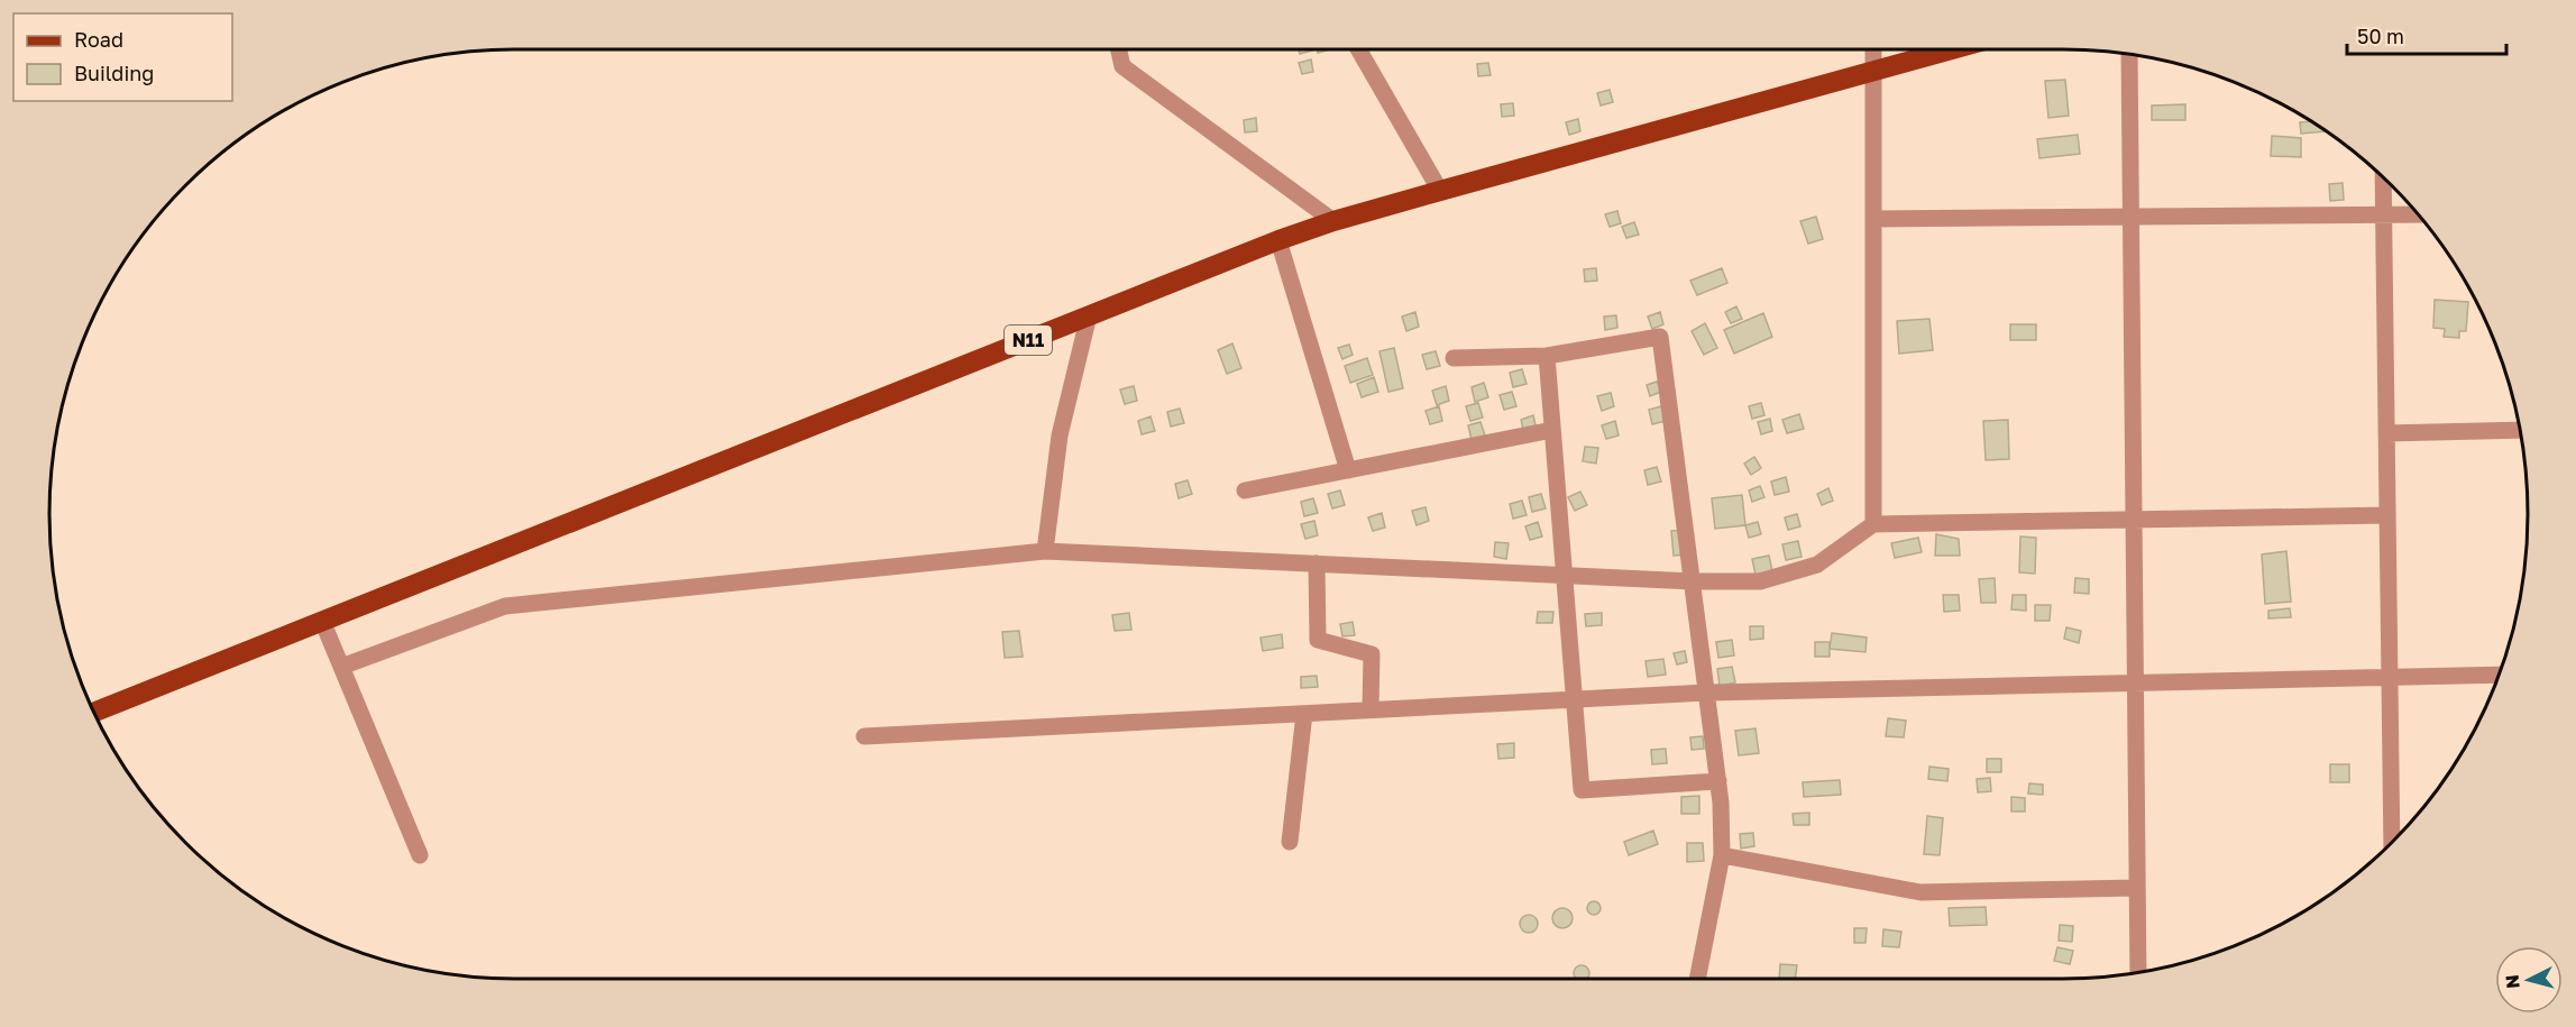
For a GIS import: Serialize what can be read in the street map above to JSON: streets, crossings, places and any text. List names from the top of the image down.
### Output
{
  "streets": {
    "main road": ["N11"]
  },
  "legend": ["Road", "Building"],
  "scale_bar": "50 m",
  "north": "left"
}
